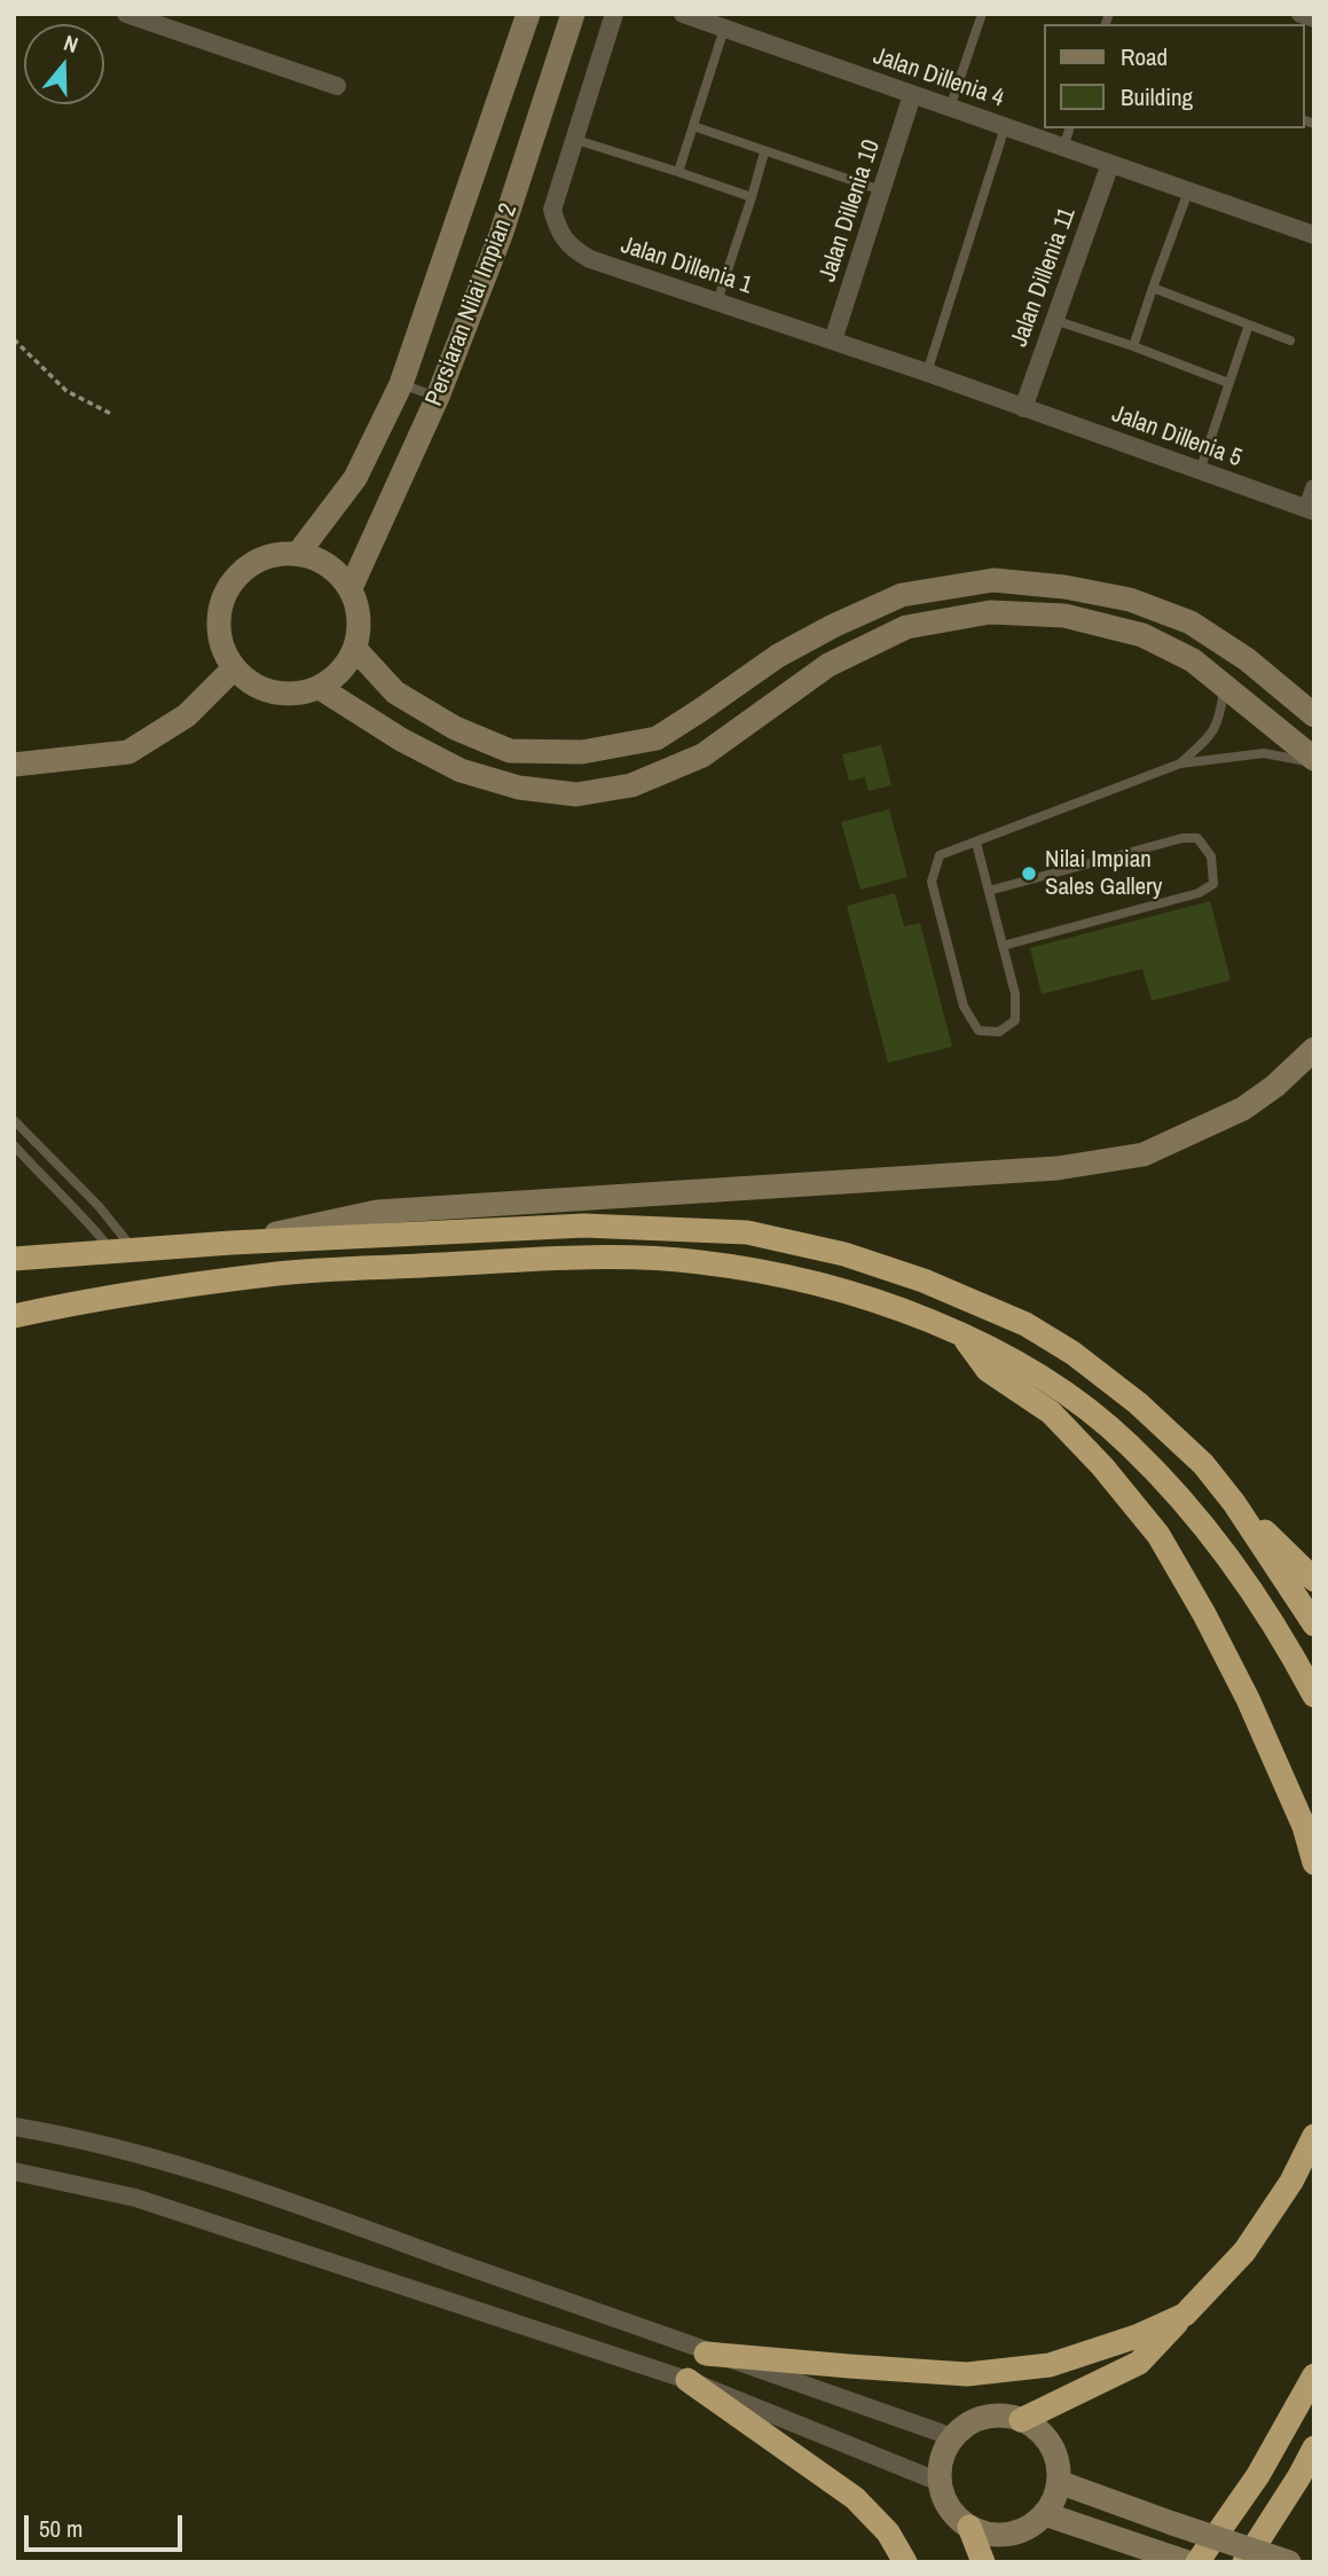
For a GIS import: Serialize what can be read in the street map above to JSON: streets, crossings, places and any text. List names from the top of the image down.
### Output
{
  "streets": {
    "street": [
      "Jalan Dillenia 4",
      "Jalan Dillenia 10",
      "Jalan Dillenia 1",
      "Jalan Dillenia 11",
      "Persiaran Nilai Impian 2",
      "Jalan Dillenia 5"
    ]
  },
  "crossings": [
    ["Jalan Dillenia 4", "Jalan Dillenia 10"],
    ["Jalan Dillenia 4", "Jalan Dillenia 11"],
    ["Jalan Dillenia 10", "Jalan Dillenia 1"],
    ["Jalan Dillenia 1", "Jalan Dillenia 11"],
    ["Jalan Dillenia 1", "Jalan Dillenia 5"],
    ["Jalan Dillenia 11", "Jalan Dillenia 5"]
  ],
  "places": ["Nilai Impian Sales Gallery"],
  "legend": ["Road", "Building"],
  "scale_bar": "50 m",
  "north": "top"
}
